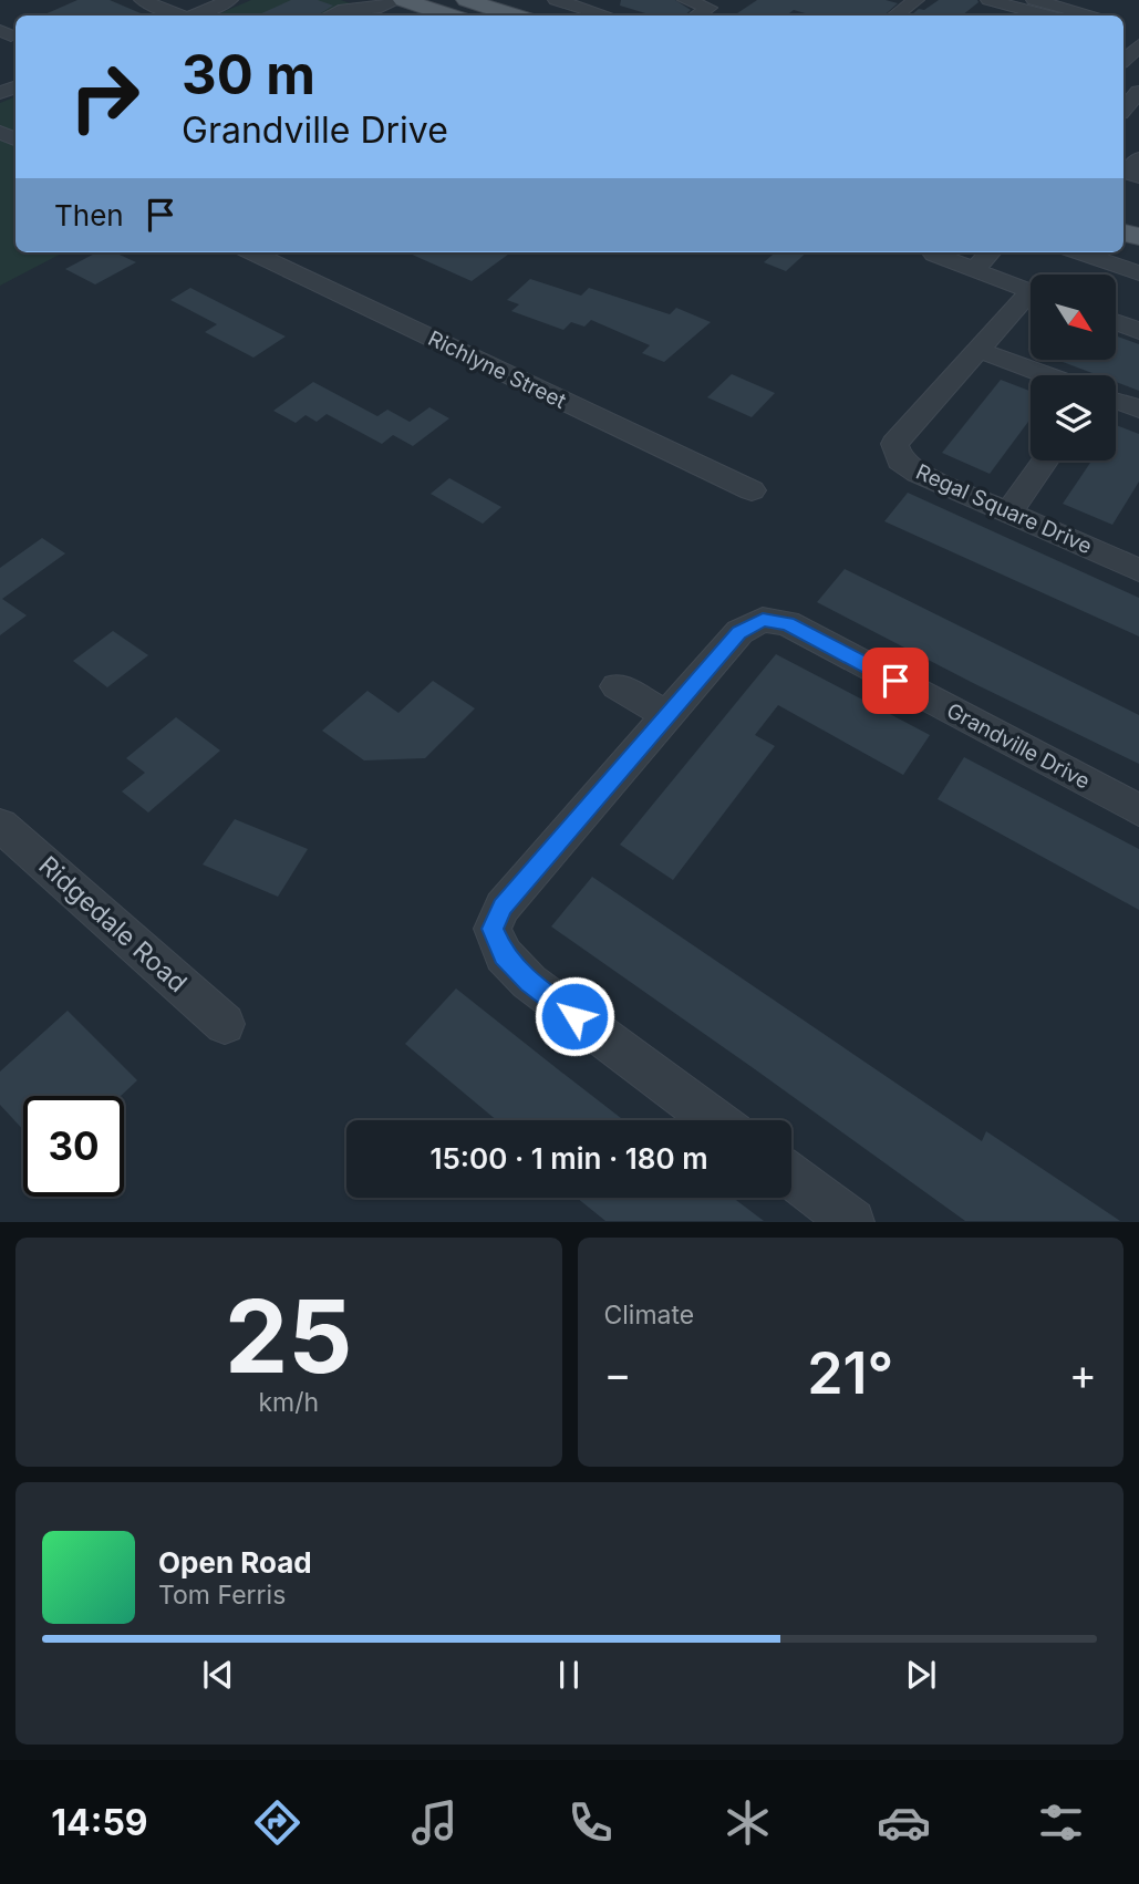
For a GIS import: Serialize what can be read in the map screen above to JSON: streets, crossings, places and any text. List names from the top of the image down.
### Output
{
  "streets": {
    "street": [
      "Richlyne Street",
      "Regal Square Drive",
      "Grandville Drive",
      "Ridgedale Road"
    ]
  },
  "north": "bottom right",
  "page": {
    "turn": ["30 m", "Grandville Drive"],
    "then": "Then",
    "limit": "30",
    "trip": "15:00 · 1 min · 180 m",
    "tile": [
      ["25", "km/h"],
      "Climate"
    ],
    "heat": ["−", "21°", "+"],
    "song": ["Open Road", "Tom Ferris"],
    "tabs": "14:59"
  }
}
